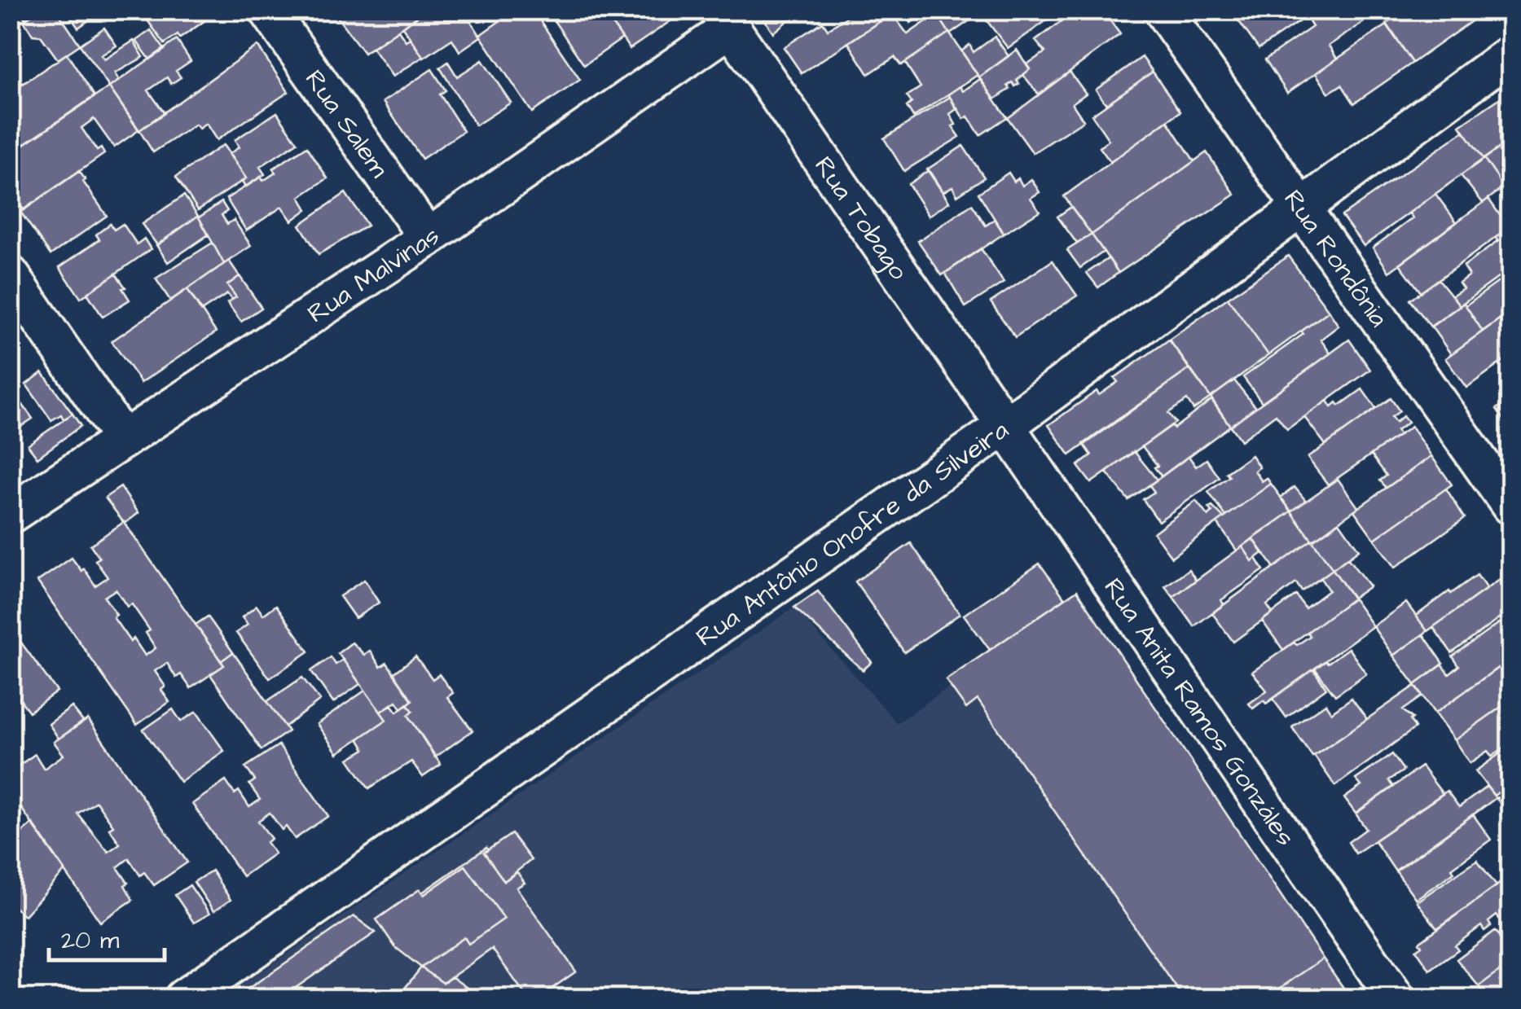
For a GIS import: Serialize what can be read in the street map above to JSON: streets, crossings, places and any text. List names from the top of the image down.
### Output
{
  "streets": {
    "street": [
      "Rua Salem",
      "Rua Tobago",
      "Rua Rondônia",
      "Rua Malvinas",
      "Rua Antônio Onofre da Silveira",
      "Rua Anita Ramos Gonzáles"
    ]
  },
  "crossings": [
    ["Rua Salem", "Rua Malvinas"],
    ["Rua Tobago", "Rua Malvinas"],
    ["Rua Tobago", "Rua Antônio Onofre da Silveira"],
    ["Rua Tobago", "Rua Anita Ramos Gonzáles"],
    ["Rua Rondônia", "Rua Antônio Onofre da Silveira"],
    ["Rua Antônio Onofre da Silveira", "Rua Anita Ramos Gonzáles"]
  ],
  "scale_bar": "20 m"
}
